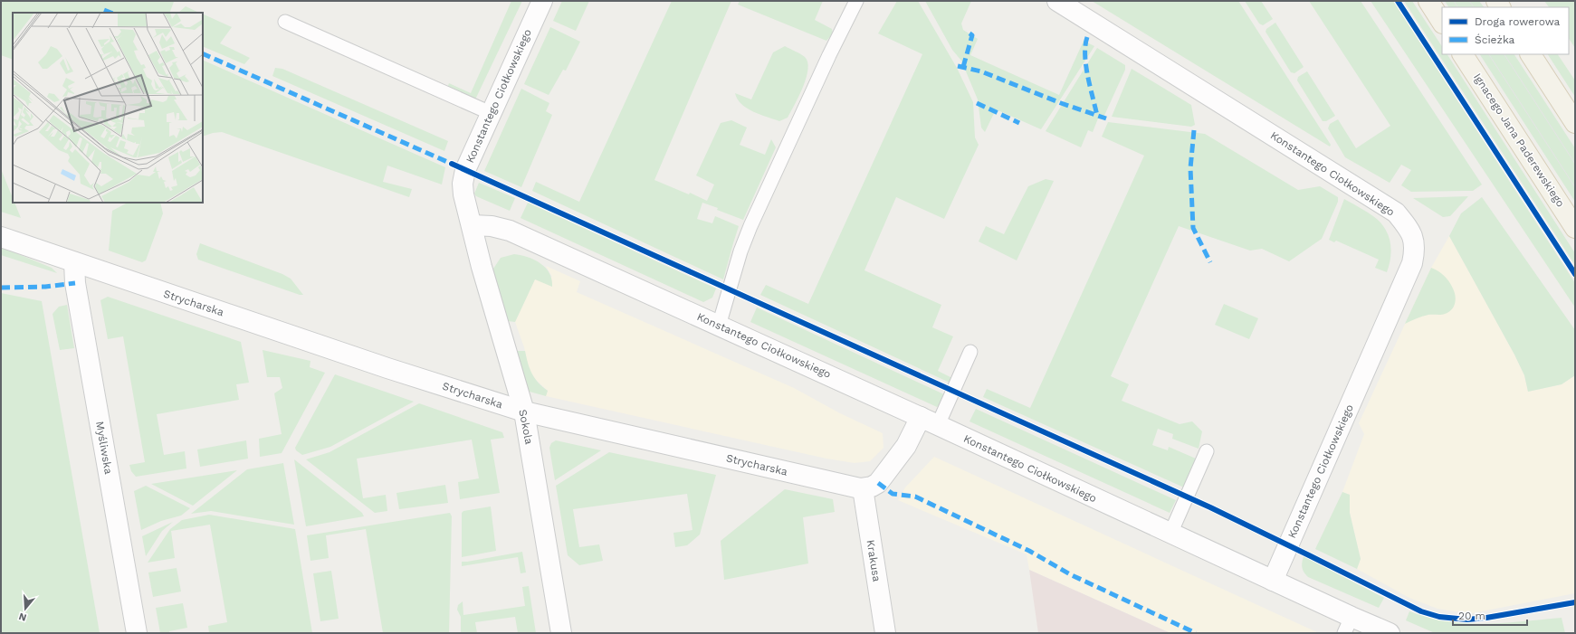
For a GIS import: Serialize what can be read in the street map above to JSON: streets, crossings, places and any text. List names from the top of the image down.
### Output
{
  "streets": {
    "main road": ["Ignacego Jana Paderewskiego"],
    "street": [
      "Konstantego Ciołkowskiego",
      "Strycharska",
      "Sokola",
      "Myśliwska",
      "Krakusa"
    ]
  },
  "crossings": [
    ["Konstantego Ciołkowskiego", "Sokola"],
    ["Strycharska", "Sokola"],
    ["Strycharska", "Myśliwska"],
    ["Strycharska", "Krakusa"]
  ],
  "legend": ["Droga rowerowa", "Ścieżka"],
  "scale_bar": "20 m",
  "north": "bottom"
}
